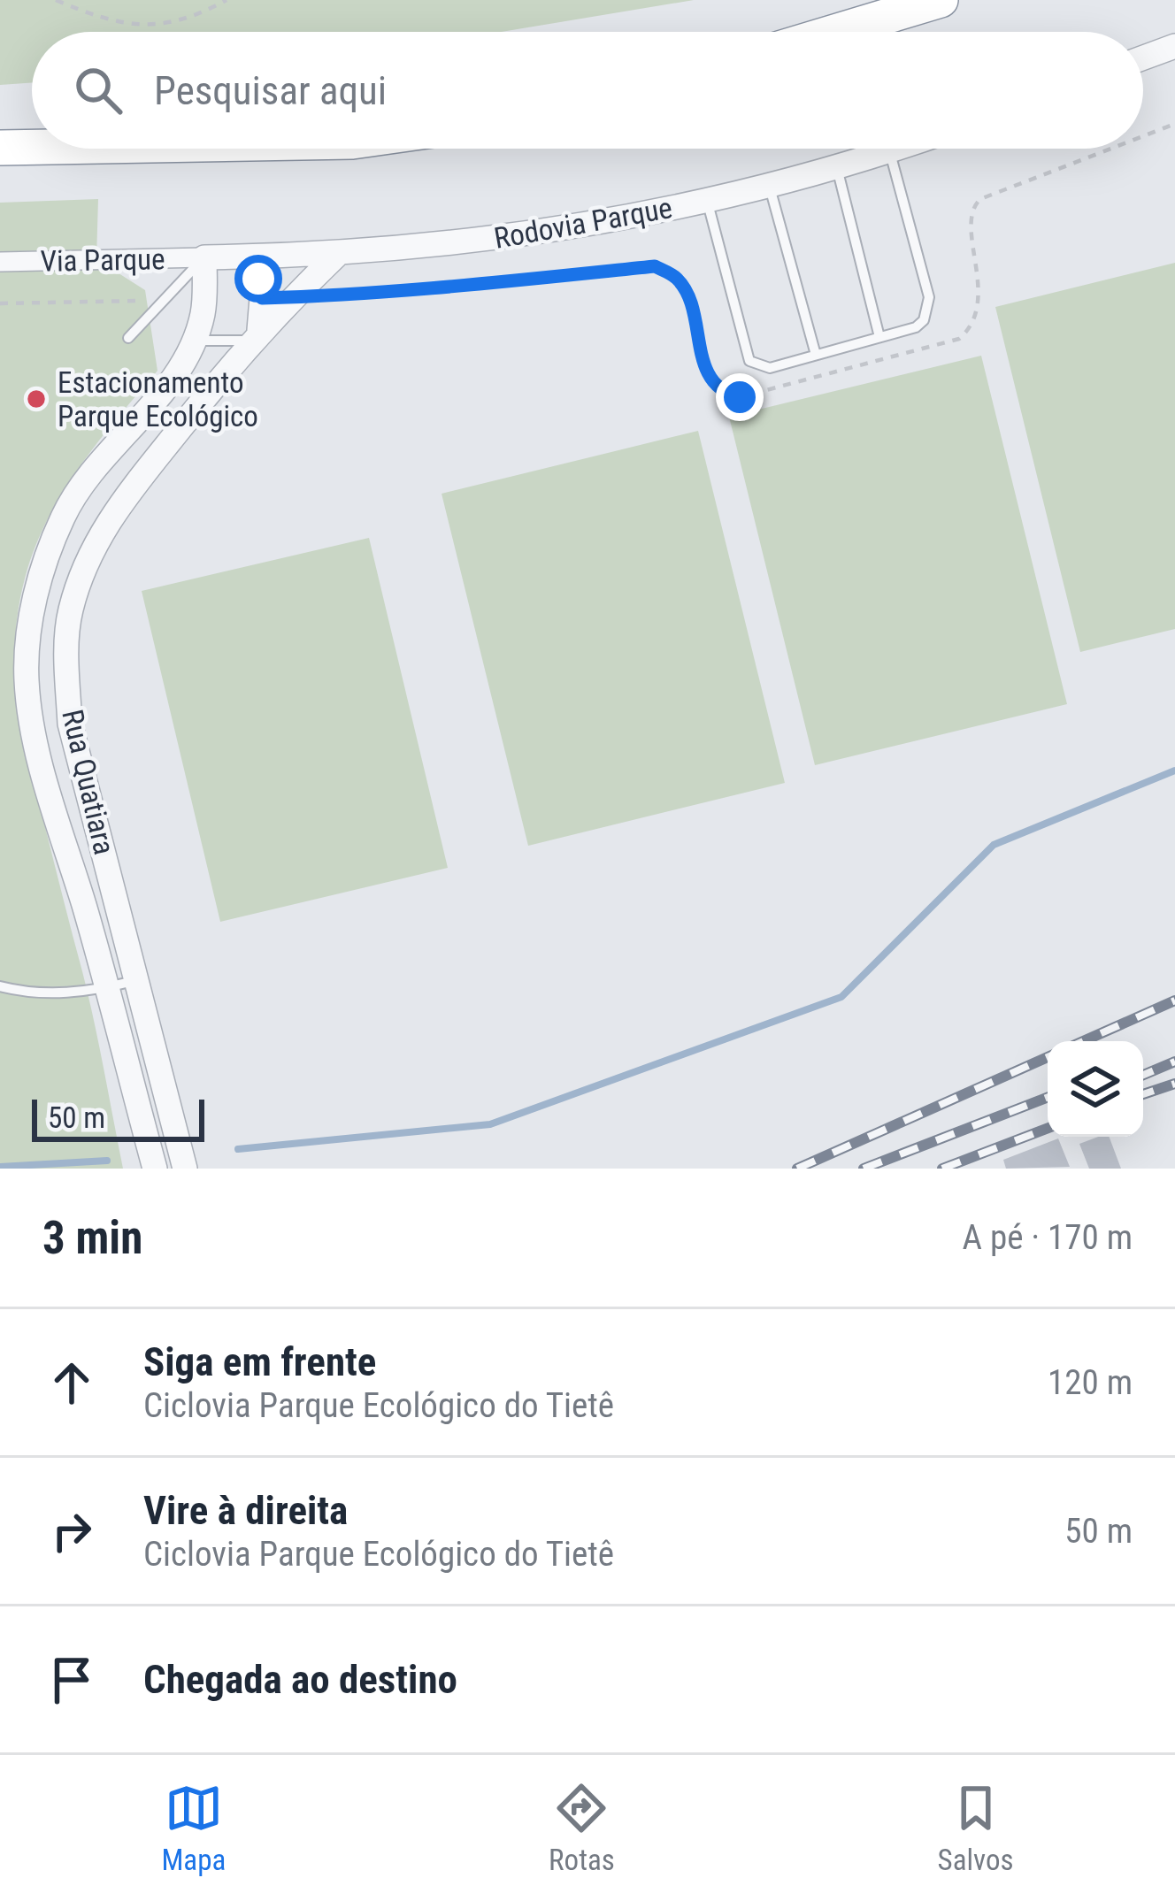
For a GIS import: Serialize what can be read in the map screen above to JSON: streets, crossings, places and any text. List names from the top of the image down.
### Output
{
  "streets": {
    "street": ["Rodovia Parque", "Via Parque", "Rua Quatiara"]
  },
  "crossings": [
    ["Rodovia Parque", "Via Parque"],
    ["Rodovia Parque", "Rua Quatiara"],
    ["Via Parque", "Rua Quatiara"]
  ],
  "places": ["Estacionamento Parque Ecológico"],
  "scale_bar": "50 m",
  "page": {
    "search": "Pesquisar aqui",
    "scale": "50 m",
    "heading": ["3 min", "A pé · 170 m"],
    "list": [
      ["Siga em frente", "Ciclovia Parque Ecológico do Tietê", "120 m"],
      ["Vire à direita", "Ciclovia Parque Ecológico do Tietê", "50 m"],
      "Chegada ao destino"
    ],
    "nav": ["Mapa", "Rotas", "Salvos"]
  }
}
